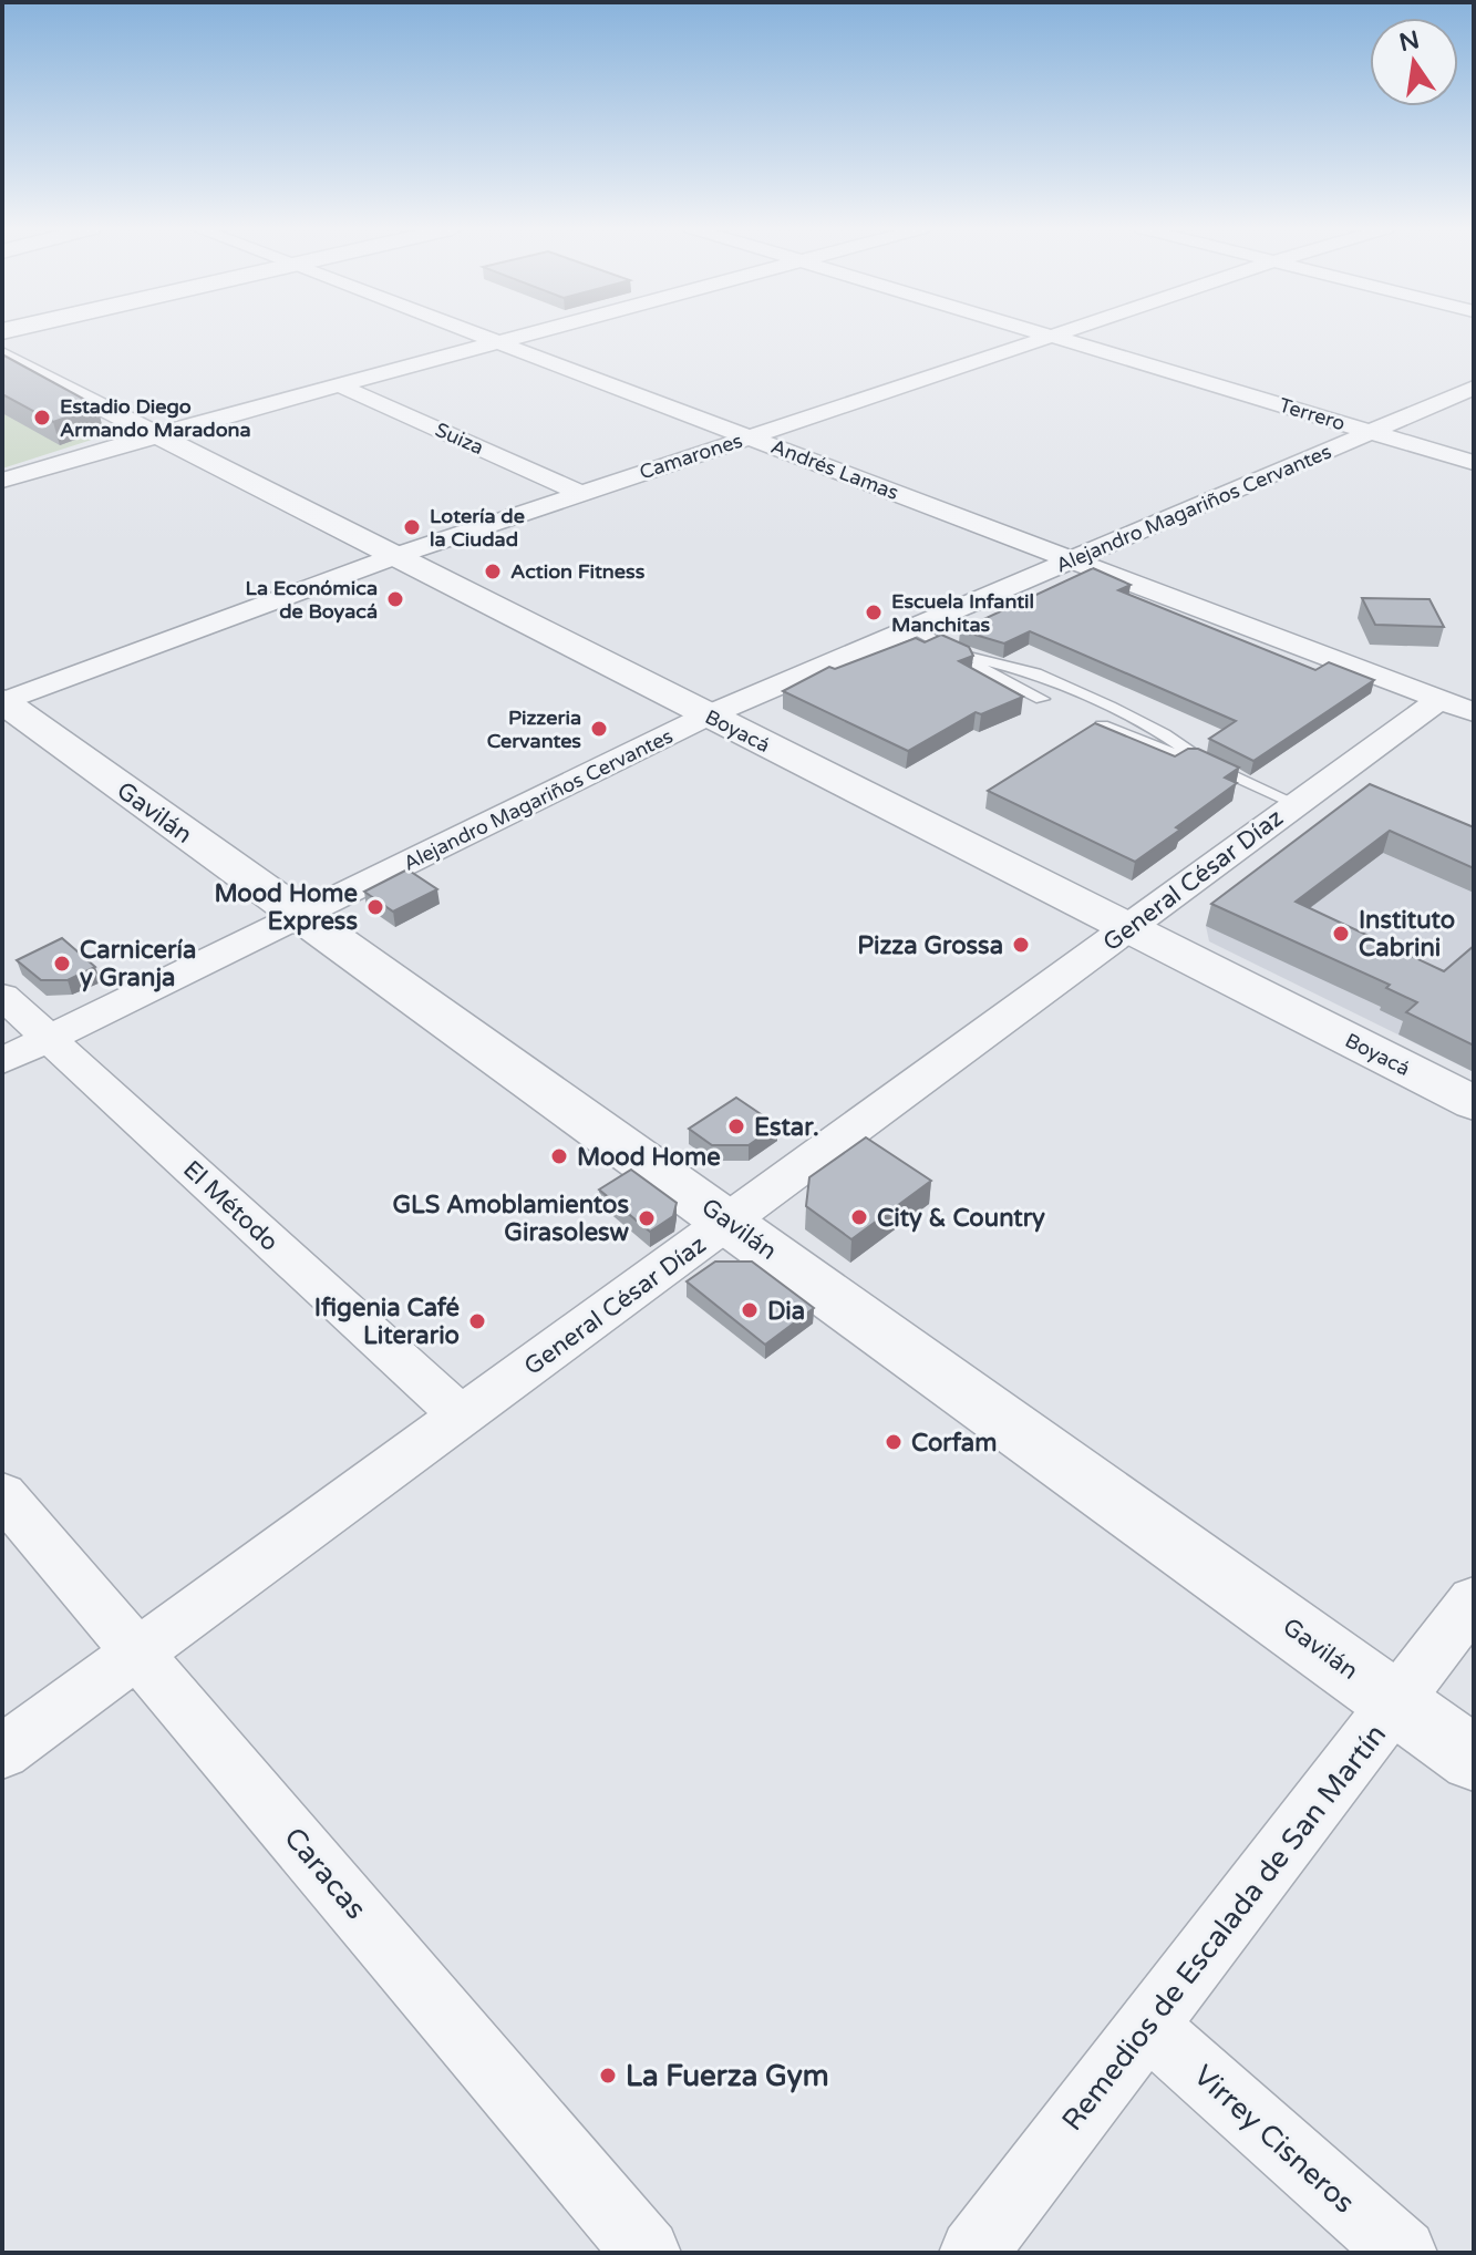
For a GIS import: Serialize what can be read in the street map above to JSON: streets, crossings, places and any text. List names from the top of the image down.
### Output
{
  "streets": {
    "street": [
      "Terrero",
      "Suiza",
      "Camarones",
      "Andrés Lamas",
      "Alejandro Magariños Cervantes",
      "Boyacá",
      "Gavilán",
      "General César Díaz",
      "El Método",
      "Caracas",
      "Remedios de Escalada de San Martín",
      "Virrey Cisneros"
    ]
  },
  "crossings": [
    ["Terrero", "Camarones"],
    ["Terrero", "Alejandro Magariños Cervantes"],
    ["Suiza", "Camarones"],
    ["Camarones", "Andrés Lamas"],
    ["Camarones", "Boyacá"],
    ["Camarones", "Gavilán"],
    ["Andrés Lamas", "Alejandro Magariños Cervantes"],
    ["Andrés Lamas", "General César Díaz"],
    ["Alejandro Magariños Cervantes", "Boyacá"],
    ["Alejandro Magariños Cervantes", "Gavilán"],
    ["Alejandro Magariños Cervantes", "El Método"],
    ["Boyacá", "General César Díaz"],
    ["Gavilán", "General César Díaz"],
    ["Gavilán", "Remedios de Escalada de San Martín"],
    ["General César Díaz", "El Método"],
    ["General César Díaz", "Caracas"],
    ["Remedios de Escalada de San Martín", "Virrey Cisneros"]
  ],
  "places": [
    "Estadio Diego Armando Maradona",
    "Lotería de la Ciudad",
    "Action Fitness",
    "La Económica de Boyacá",
    "Escuela Infantil Manchitas",
    "Pizzeria Cervantes",
    "Mood Home Express",
    "Instituto Cabrini",
    "Pizza Grossa",
    "Carnicería y Granja",
    "Estar.",
    "Mood Home",
    "City & Country",
    "GLS Amoblamientos Girasolesw",
    "Dia",
    "Ifigenia Café Literario",
    "Corfam",
    "La Fuerza Gym"
  ],
  "north": "top"
}
